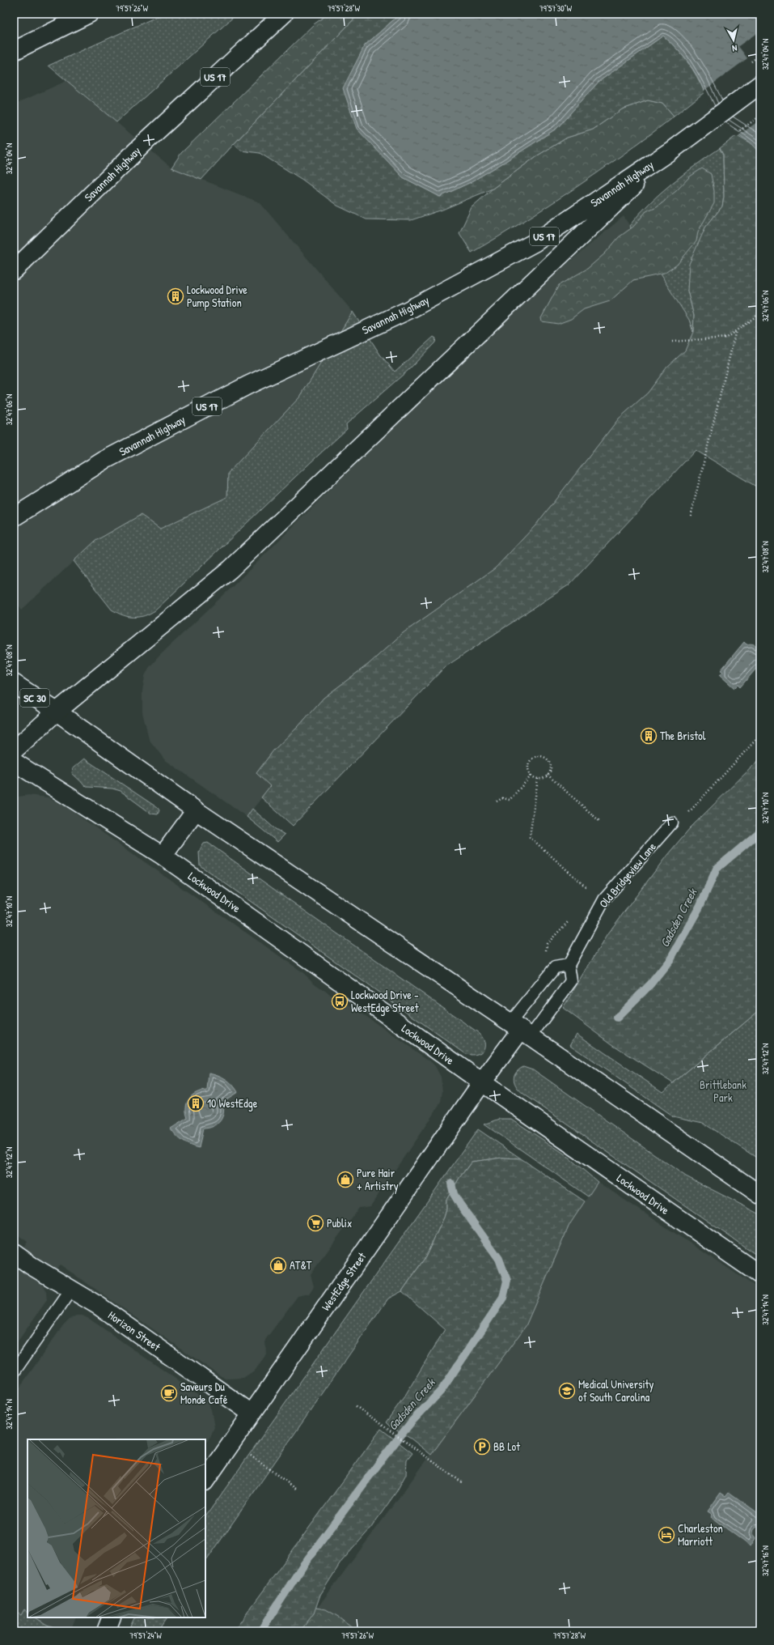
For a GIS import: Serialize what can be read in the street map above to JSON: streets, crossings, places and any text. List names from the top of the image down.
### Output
{
  "streets": {
    "main road": [
      "US 17",
      "Savannah Highway",
      "SC 30",
      "Lockwood Drive",
      "WestEdge Street",
      "Horizon Street"
    ],
    "lane": ["Old Bridgeview Lane"]
  },
  "crossings": [
    ["Lockwood Drive", "WestEdge Street"],
    ["WestEdge Street", "Horizon Street"]
  ],
  "water": ["Gadsden Creek"],
  "parks": ["Brittlebank Park"],
  "places": {
    "building": ["Lockwood Drive Pump Station", "The Bristol", "10 WestEdge"],
    "bus stop": ["Lockwood Drive - WestEdge Street"],
    "shop": ["Pure Hair + Artistry", "AT&T"],
    "supermarket": ["Publix"],
    "school or university": ["Medical University of South Carolina"],
    "cafe": ["Saveurs Du Monde Café"],
    "parking": ["BB Lot"],
    "hotel": ["Charleston Marriott"]
  },
  "north": "bottom",
  "coordinates": [
    "79°57'26\"W",
    "79°57'28\"W",
    "79°57'30\"W",
    "32°47'04\"N",
    "32°47'06\"N",
    "32°47'08\"N",
    "32°47'10\"N",
    "32°47'12\"N",
    "32°47'14\"N",
    "32°47'16\"N",
    "79°57'24\"W"
  ]
}
